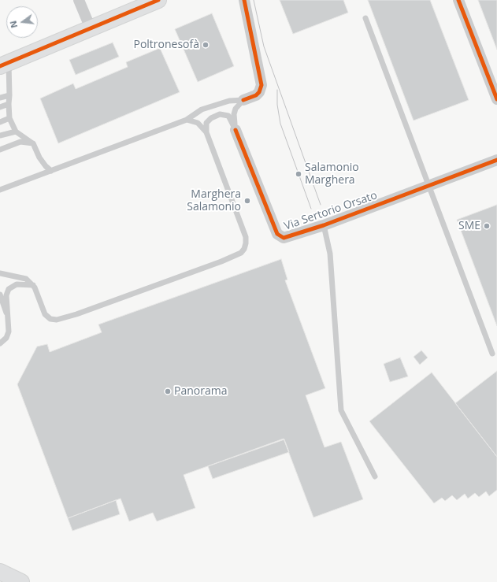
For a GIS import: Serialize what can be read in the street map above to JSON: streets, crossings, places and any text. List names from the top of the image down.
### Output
{
  "streets": {
    "street": ["Via Sertorio Orsato"]
  },
  "places": [
    "Poltronesofà",
    "Salamonio Marghera",
    "Marghera Salamonio",
    "SME",
    "Panorama"
  ],
  "north": "left"
}
